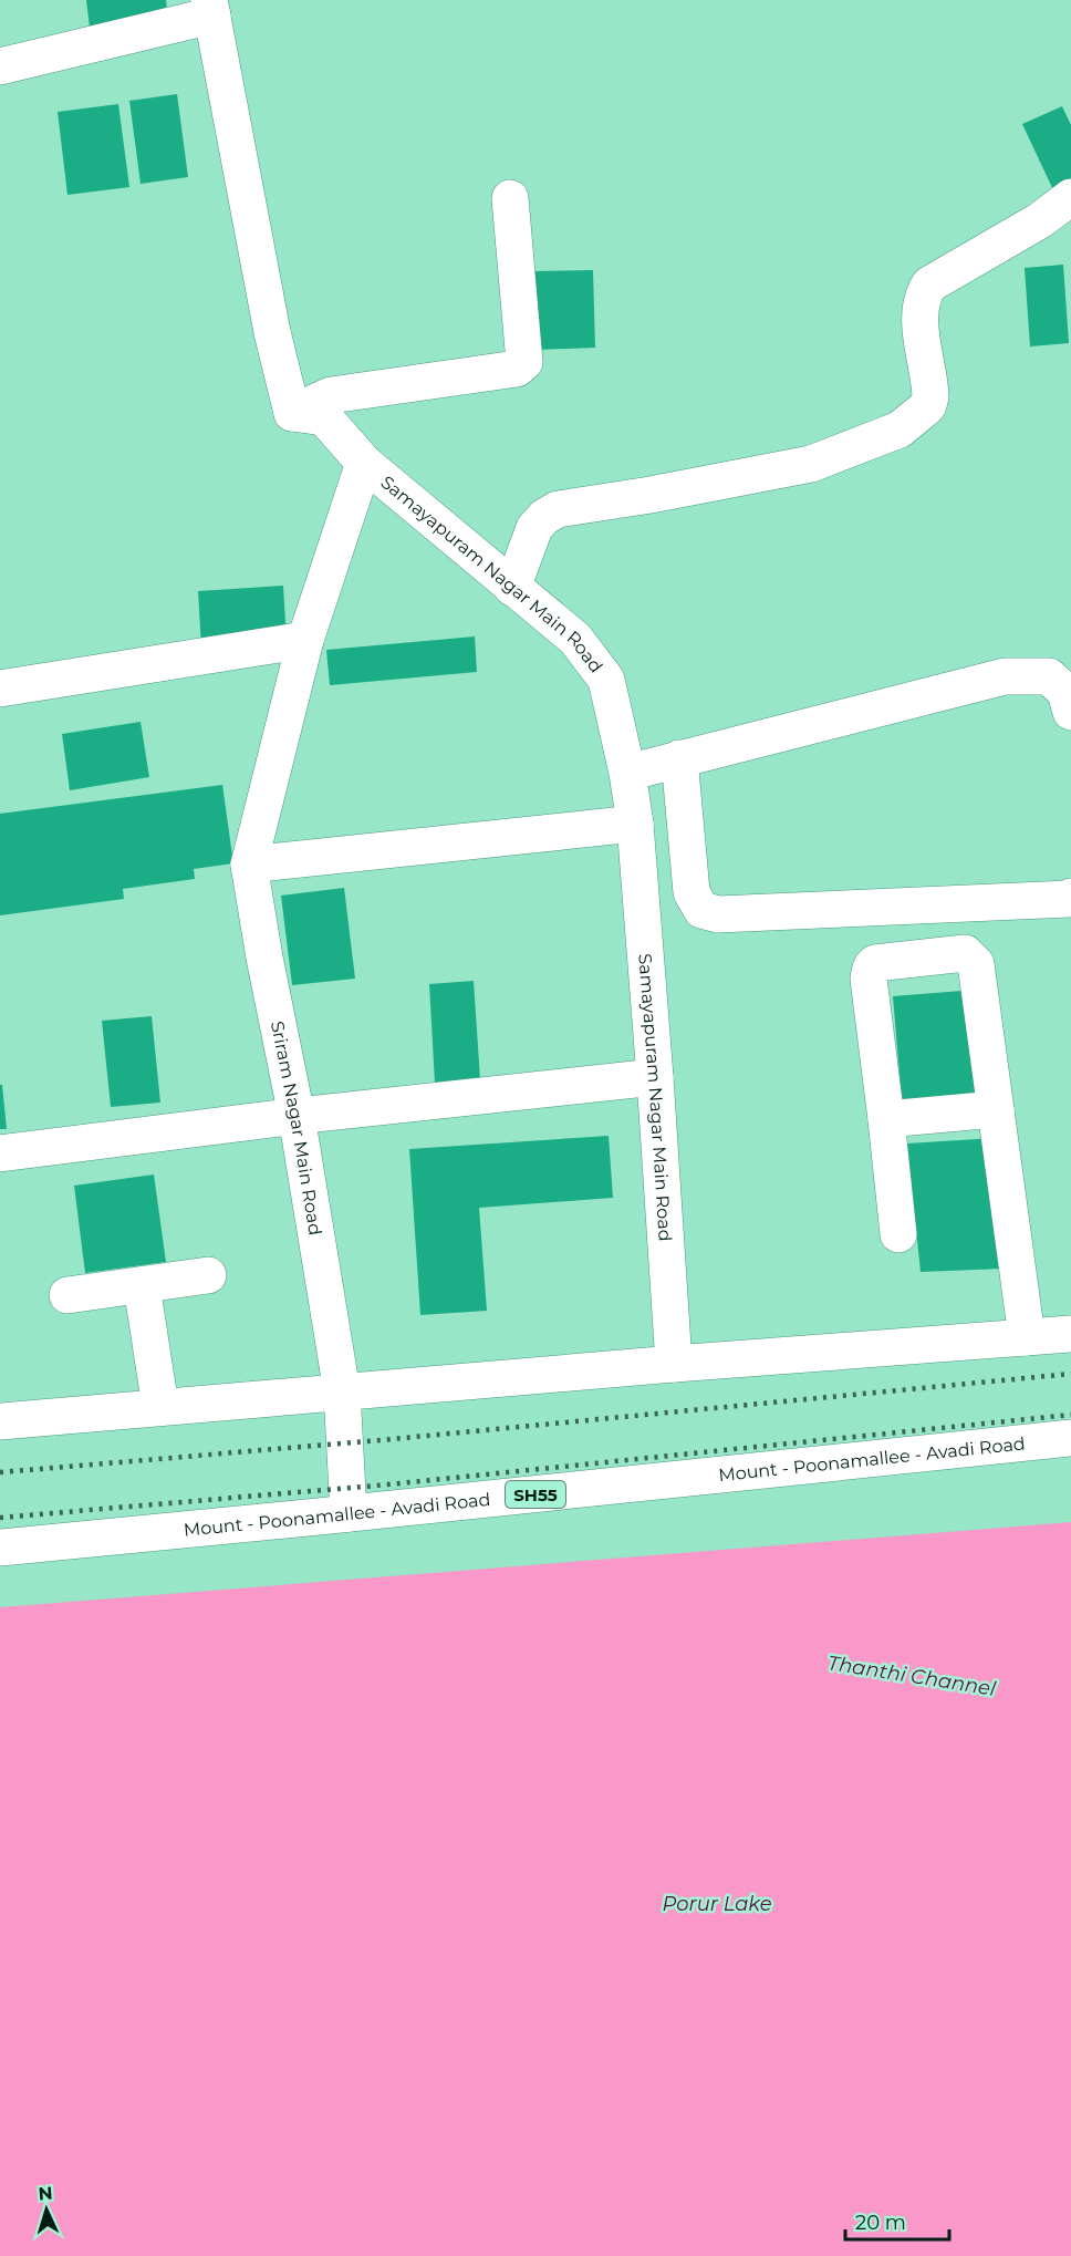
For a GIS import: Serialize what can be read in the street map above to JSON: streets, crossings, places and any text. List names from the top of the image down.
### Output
{
  "streets": {
    "street": [
      "Samayapuram Nagar Main Road",
      "Sriram Nagar Main Road",
      "Mount - Poonamallee - Avadi Road",
      "SH55"
    ]
  },
  "crossings": [
    ["Sriram Nagar Main Road", "Mount - Poonamallee - Avadi Road"]
  ],
  "water": ["Thanthi Channel", "Porur Lake"],
  "scale_bar": "20 m",
  "north": "top"
}
